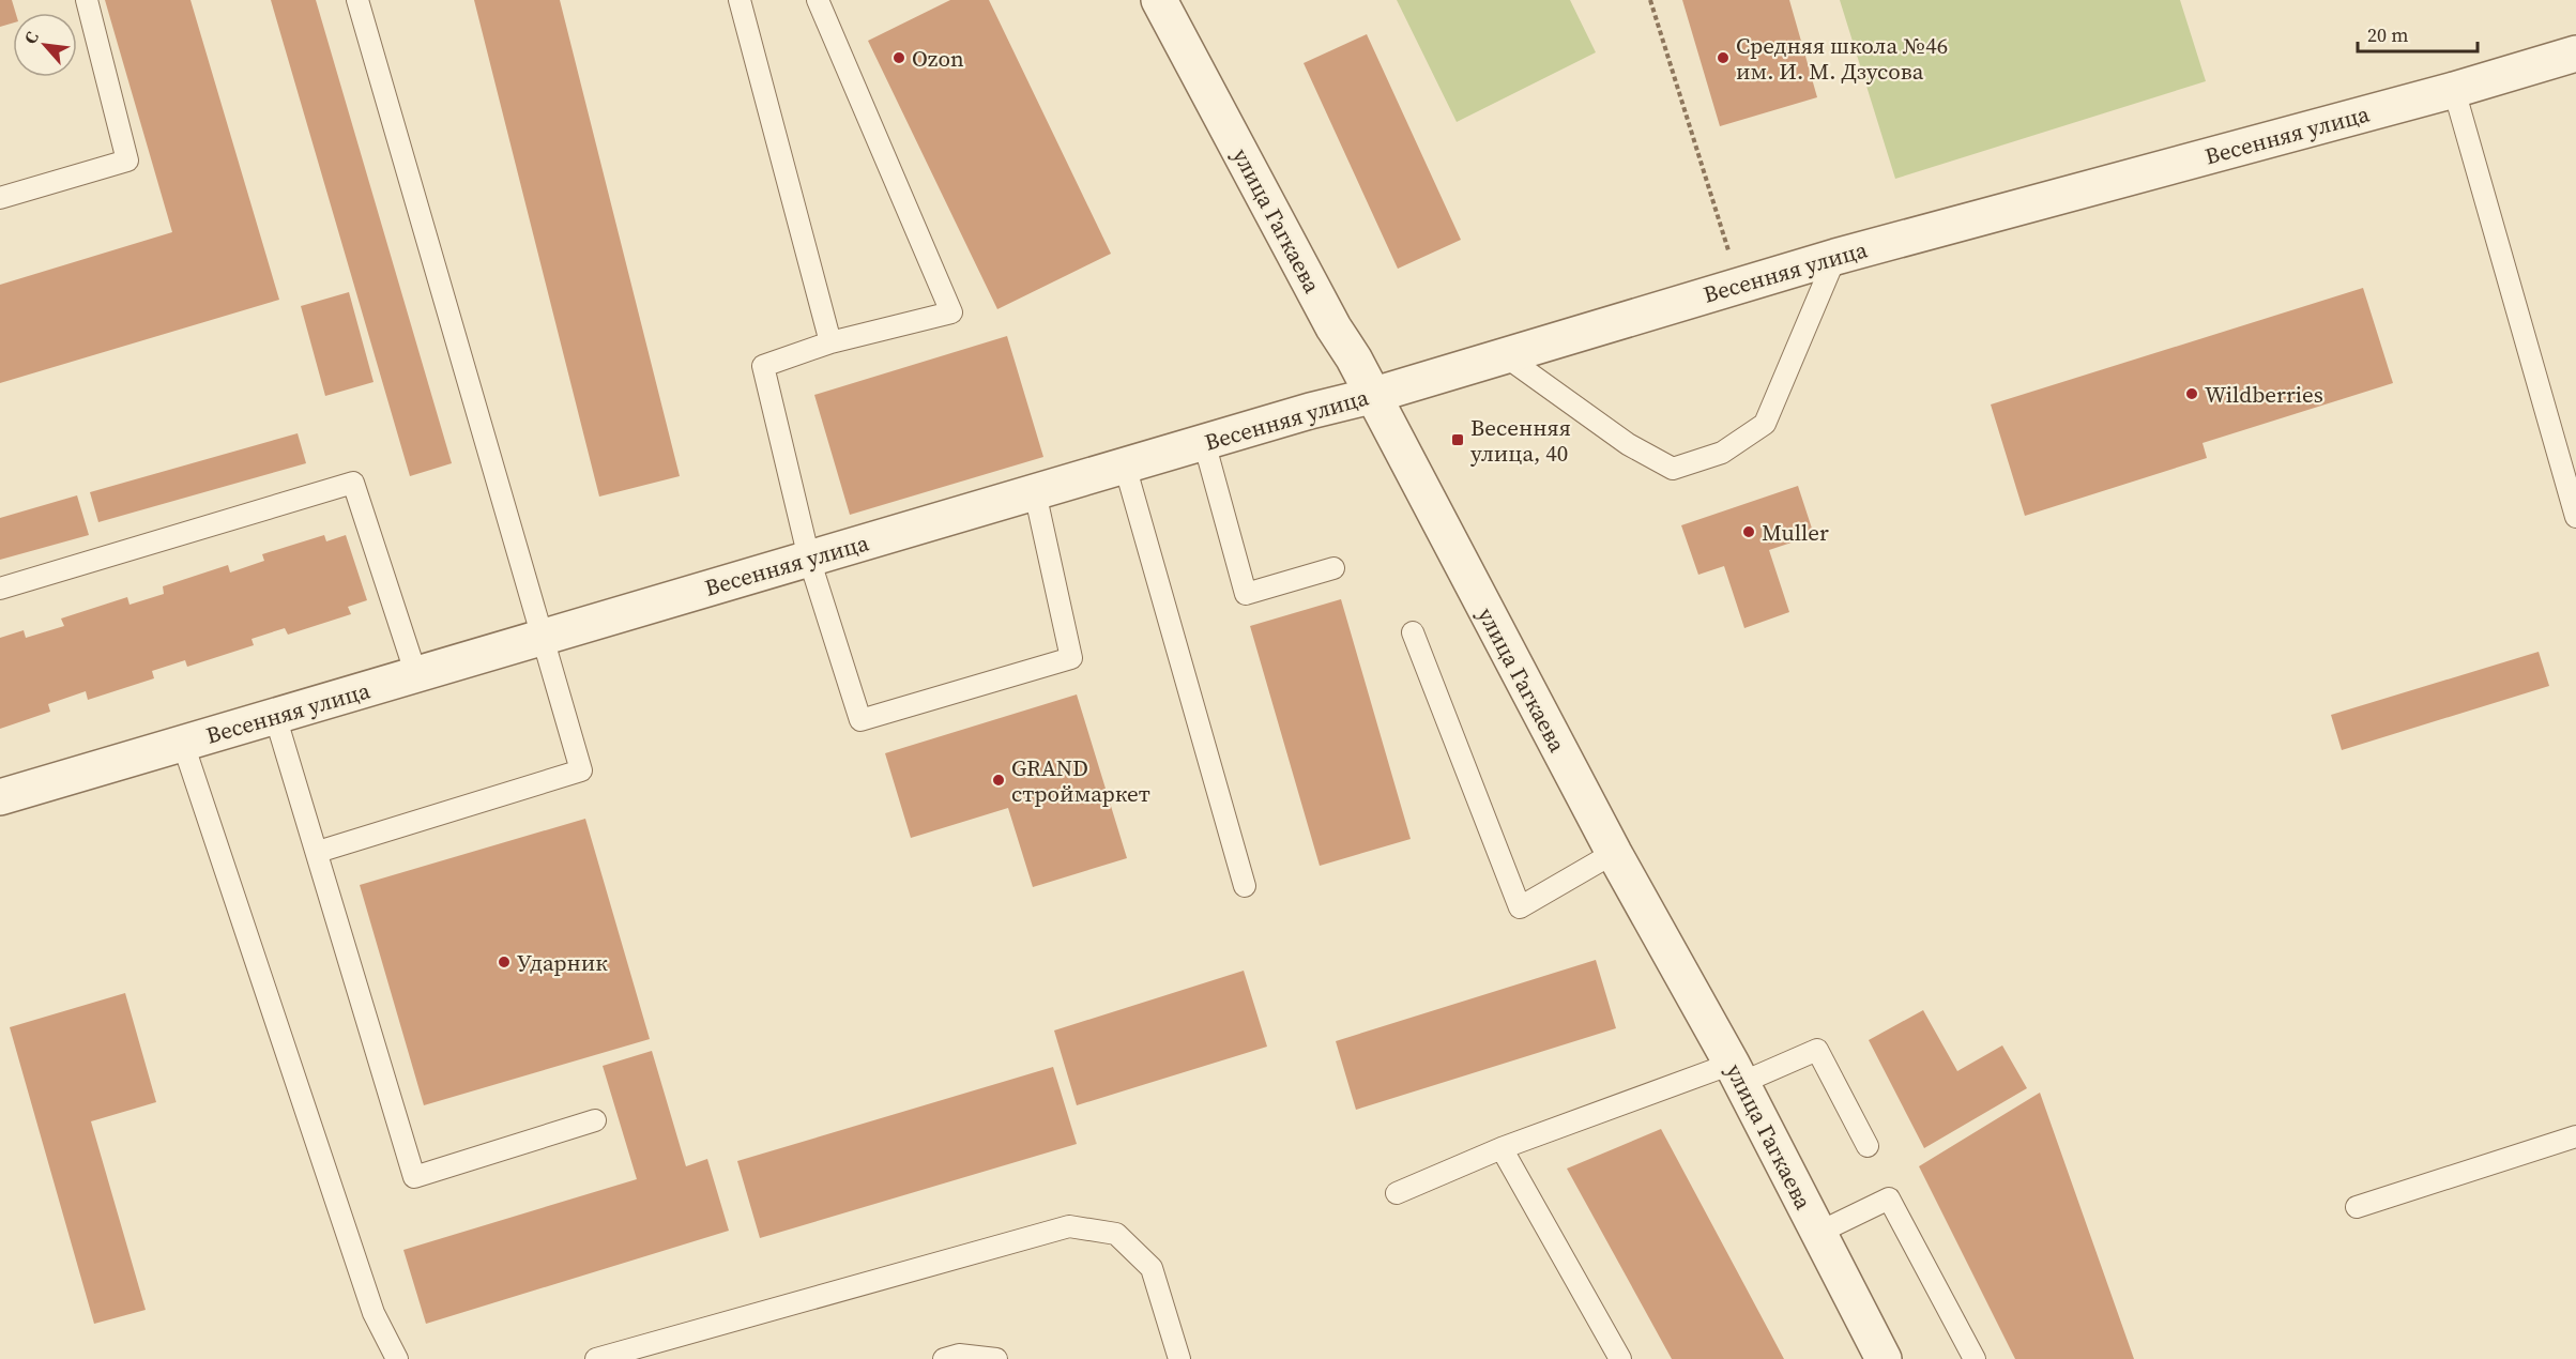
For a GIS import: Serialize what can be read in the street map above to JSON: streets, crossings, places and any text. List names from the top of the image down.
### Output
{
  "streets": {
    "street": ["Весенняя улица", "улица Гагкаева"]
  },
  "crossings": [
    ["Весенняя улица", "улица Гагкаева"]
  ],
  "places": {
    "other": [
      "Ozon",
      "Средняя школа №46 им. И. М. Дзусова",
      "Wildberries",
      "Muller",
      "GRAND строймаркет",
      "Ударник"
    ],
    "transit": ["Весенняя улица, 40"]
  },
  "scale_bar": "20 m",
  "north": "top left"
}
